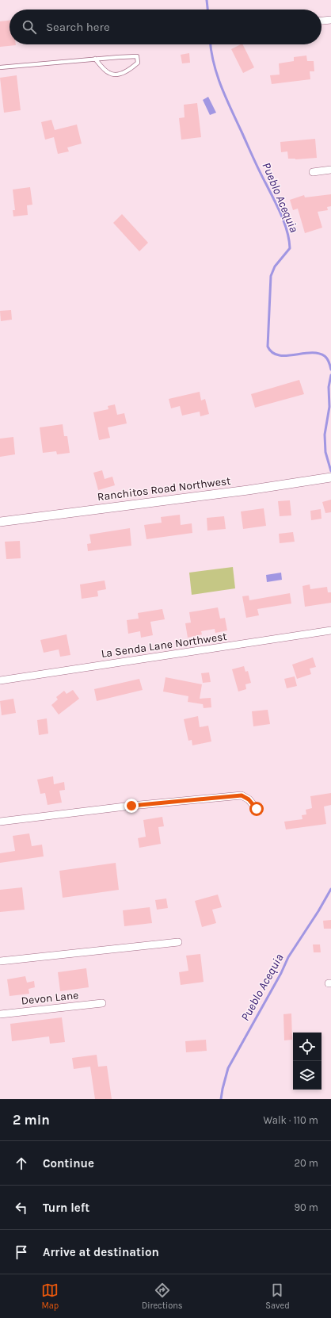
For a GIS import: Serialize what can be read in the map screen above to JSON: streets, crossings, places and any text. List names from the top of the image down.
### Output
{
  "streets": {
    "street": ["Ranchitos Road Northwest", "La Senda Lane Northwest", "Devon Lane"]
  },
  "water": ["Pueblo Acequia"],
  "page": {
    "search": "Search here",
    "heading": ["2 min", "Walk · 110 m"],
    "list": [
      ["Continue", "20 m"],
      ["Turn left", "90 m"],
      "Arrive at destination"
    ],
    "nav": ["Map", "Directions", "Saved"]
  }
}
